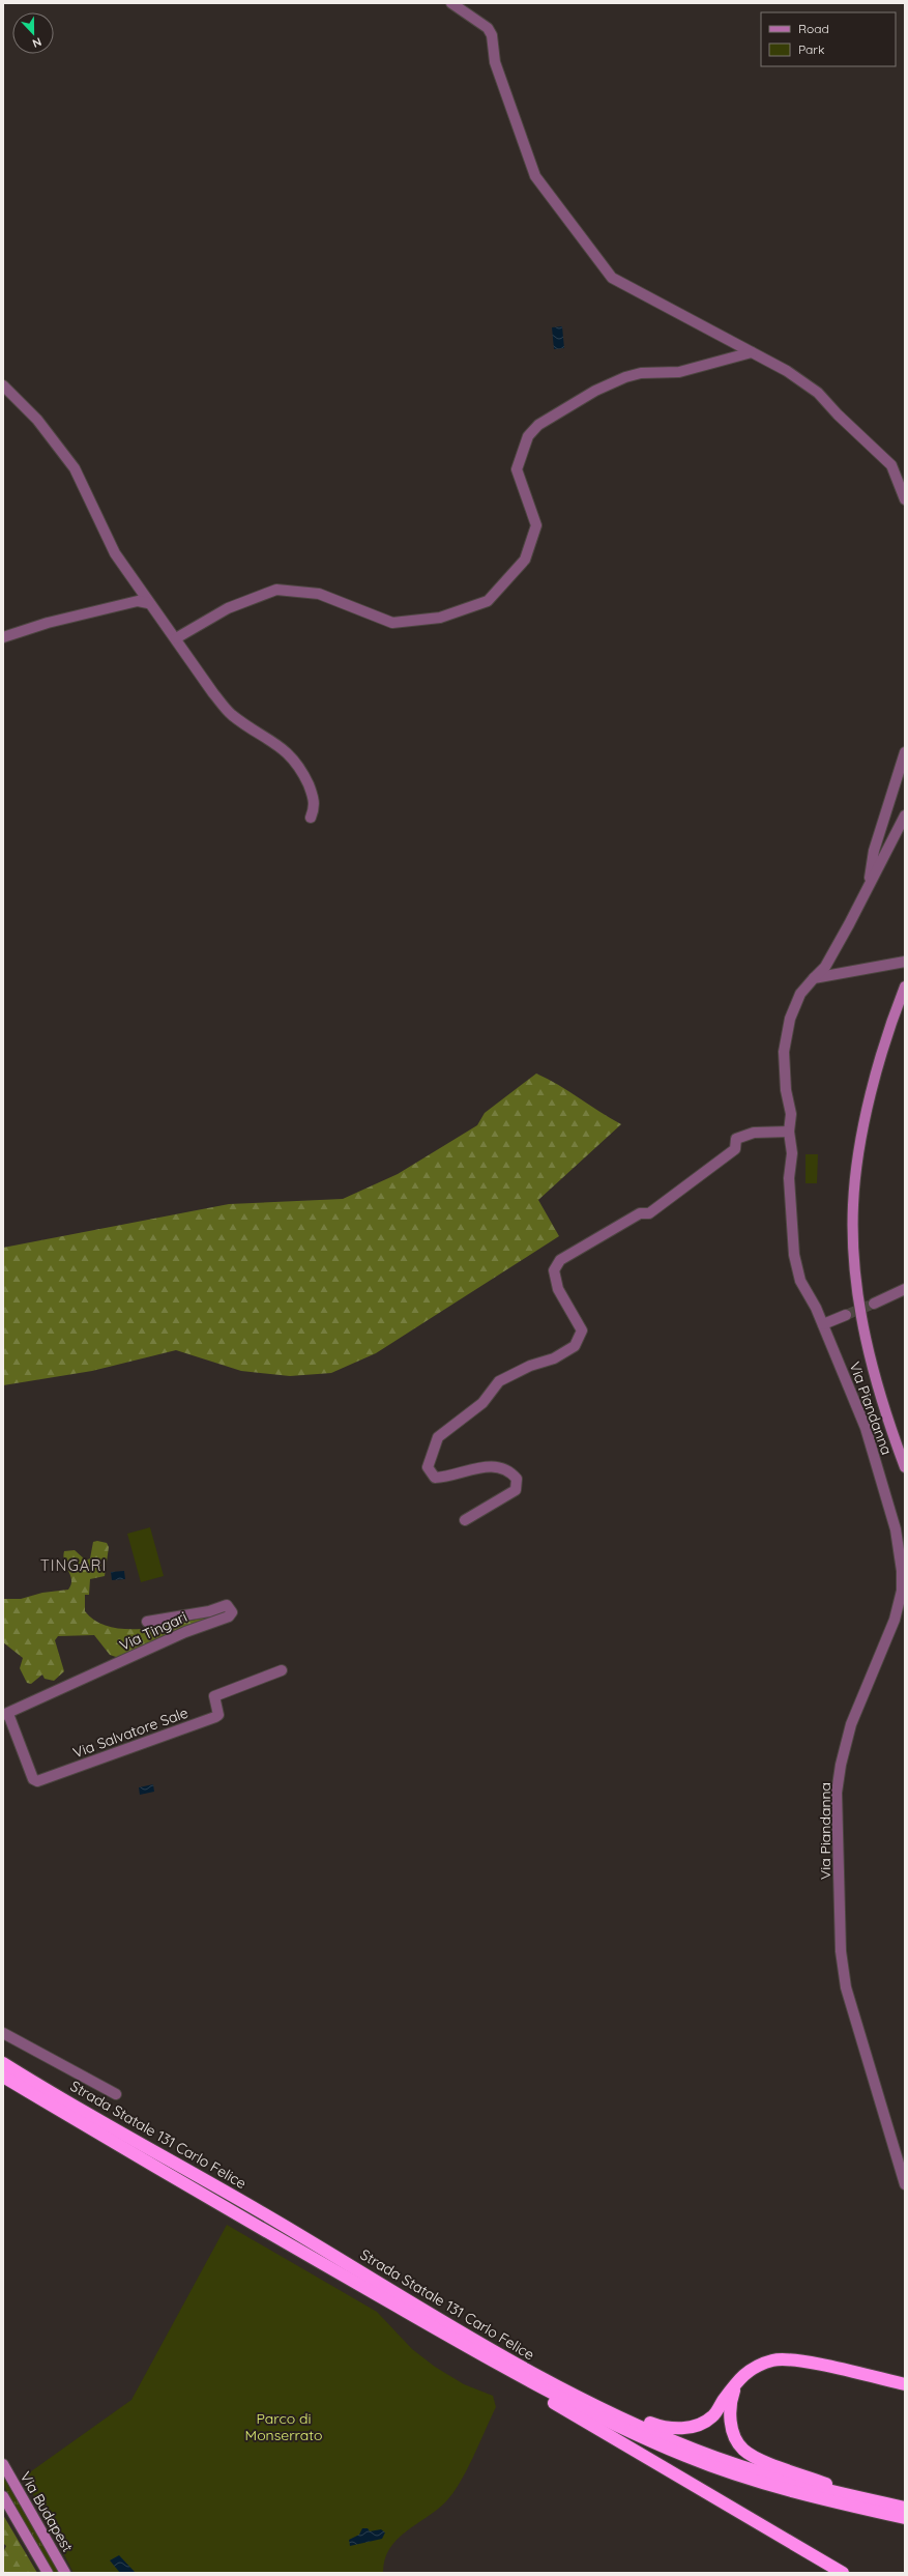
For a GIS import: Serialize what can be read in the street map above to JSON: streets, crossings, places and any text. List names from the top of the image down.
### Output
{
  "streets": {
    "highway": ["Strada Statale 131 Carlo Felice"],
    "main road": ["Via Budapest"],
    "street": ["Via Piandanna", "Via Tingari", "Via Salvatore Sale"]
  },
  "crossings": [
    ["Via Tingari", "Via Salvatore Sale"]
  ],
  "districts": ["TINGARI"],
  "parks": ["Parco di Monserrato"],
  "legend": ["Road", "Park"],
  "north": "bottom"
}
